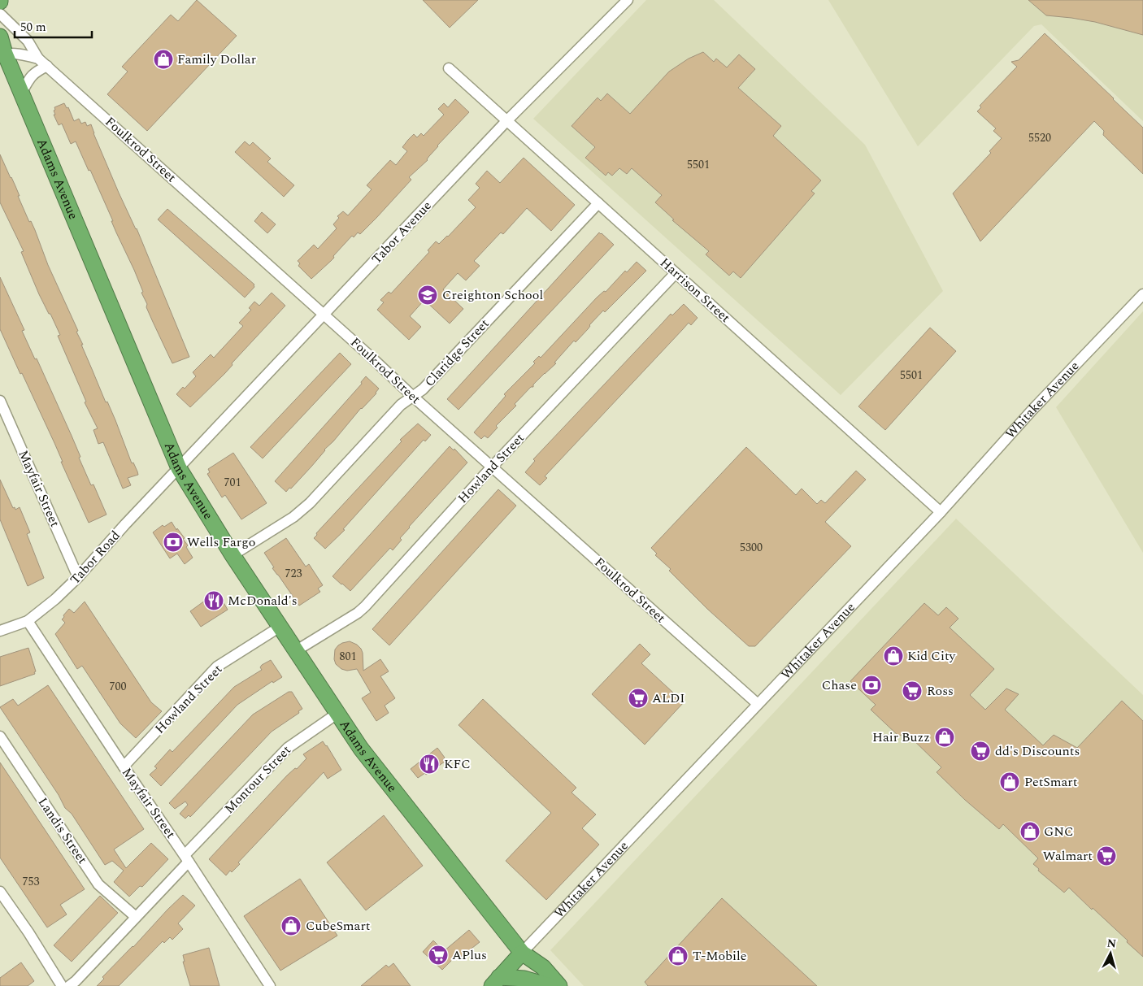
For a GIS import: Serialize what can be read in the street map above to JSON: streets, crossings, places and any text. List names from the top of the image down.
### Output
{
  "streets": {
    "highway": ["Adams Avenue", "Whitaker Avenue"],
    "street": [
      "Foulkrod Street",
      "Tabor Avenue",
      "Harrison Street",
      "Claridge Street",
      "Howland Street",
      "Mayfair Street",
      "Tabor Road",
      "Montour Street",
      "Landis Street"
    ]
  },
  "crossings": [
    ["Foulkrod Street", "Adams Avenue"],
    ["Foulkrod Street", "Tabor Avenue"],
    ["Foulkrod Street", "Claridge Street"],
    ["Foulkrod Street", "Whitaker Avenue"],
    ["Foulkrod Street", "Howland Street"],
    ["Adams Avenue", "Tabor Avenue"],
    ["Adams Avenue", "Claridge Street"],
    ["Adams Avenue", "Whitaker Avenue"],
    ["Adams Avenue", "Howland Street"],
    ["Adams Avenue", "Tabor Road"],
    ["Adams Avenue", "Montour Street"],
    ["Tabor Avenue", "Harrison Street"],
    ["Tabor Avenue", "Tabor Road"],
    ["Harrison Street", "Claridge Street"],
    ["Harrison Street", "Whitaker Avenue"],
    ["Harrison Street", "Howland Street"],
    ["Howland Street", "Mayfair Street"],
    ["Mayfair Street", "Tabor Road"],
    ["Mayfair Street", "Montour Street"],
    ["Montour Street", "Landis Street"]
  ],
  "places": {
    "shop": [
      "Family Dollar",
      "Kid City",
      "Hair Buzz",
      "PetSmart",
      "GNC",
      "CubeSmart",
      "T-Mobile"
    ],
    "school or university": ["Creighton School"],
    "bank": ["Wells Fargo", "Chase"],
    "restaurant": ["McDonald's", "KFC"],
    "supermarket": [
      "Ross",
      "ALDI",
      "dd's Discounts",
      "Walmart",
      "APlus"
    ]
  },
  "house_numbers": [
    "5520",
    "5501",
    "5501",
    "701",
    "5300",
    "723",
    "801",
    "700",
    "753"
  ],
  "scale_bar": "50 m",
  "north": "top"
}
